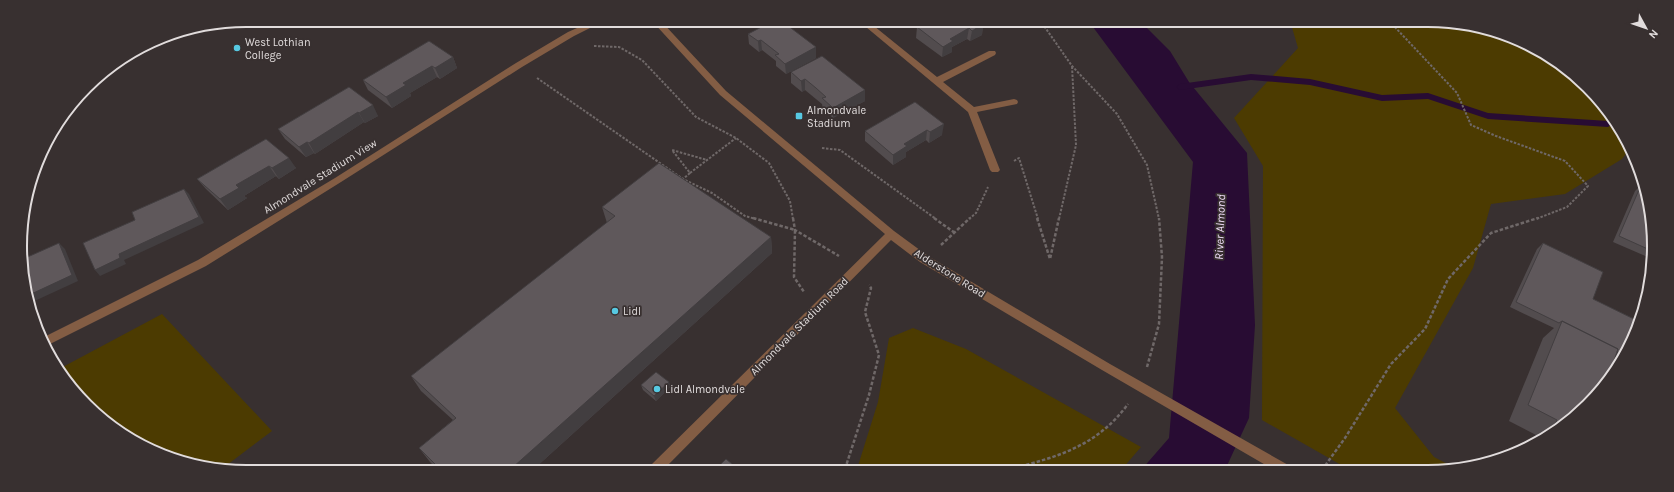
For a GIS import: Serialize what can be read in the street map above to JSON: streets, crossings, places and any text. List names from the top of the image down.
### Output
{
  "streets": {
    "street": ["Almondvale Stadium View", "Alderstone Road", "Almondvale Stadium Road"]
  },
  "crossings": [
    ["Alderstone Road", "Almondvale Stadium Road"]
  ],
  "water": ["River Almond"],
  "places": {
    "other": ["West Lothian College", "Lidl", "Lidl Almondvale"],
    "transit": ["Almondvale Stadium"]
  },
  "north": "bottom right"
}
